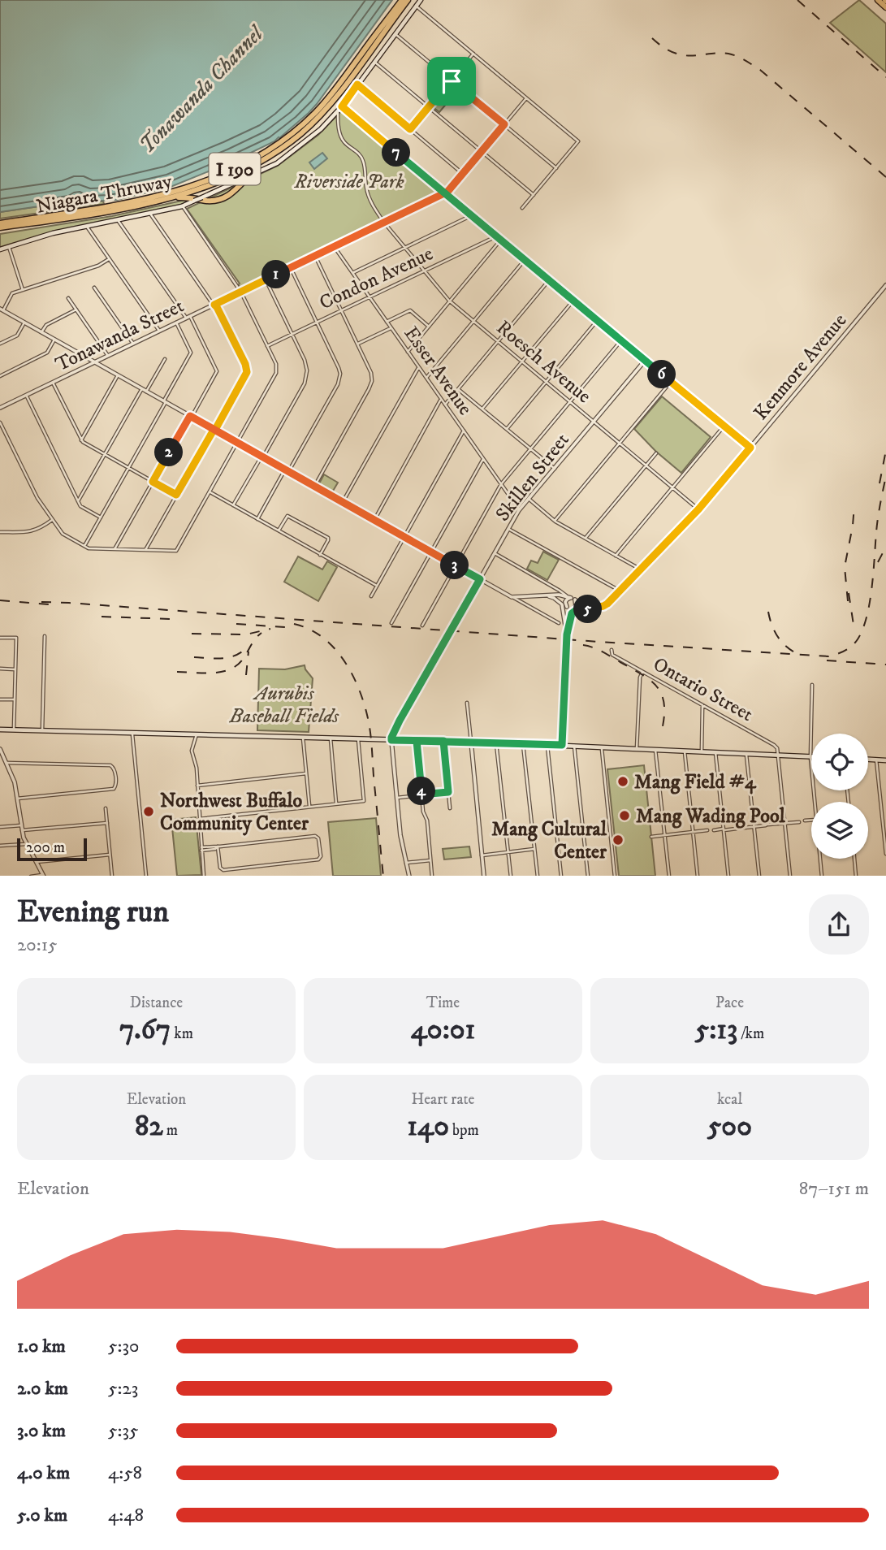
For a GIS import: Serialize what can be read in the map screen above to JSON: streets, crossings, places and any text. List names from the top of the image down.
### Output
{
  "streets": {
    "highway": ["I 190", "Niagara Thruway"],
    "street": [
      "Condon Avenue",
      "Tonawanda Street",
      "Roesch Avenue",
      "Kenmore Avenue",
      "Esser Avenue",
      "Skillen Street",
      "Ontario Street"
    ]
  },
  "crossings": [
    ["Condon Avenue", "Roesch Avenue"],
    ["Condon Avenue", "Esser Avenue"],
    ["Tonawanda Street", "Roesch Avenue"],
    ["Tonawanda Street", "Esser Avenue"],
    ["Roesch Avenue", "Kenmore Avenue"],
    ["Roesch Avenue", "Skillen Street"],
    ["Esser Avenue", "Skillen Street"]
  ],
  "water": ["Tonawanda Channel"],
  "parks": ["Riverside Park", "Aurubis Baseball Fields"],
  "places": [
    "Mang Field #4",
    "Northwest Buffalo Community Center",
    "Mang Wading Pool",
    "Mang Cultural Center"
  ],
  "scale_bar": "200 m",
  "page": {
    "pins": [
      "7",
      "1",
      "6",
      "2",
      "3",
      "5",
      "4"
    ],
    "scale": "200 m",
    "heading": ["Evening run", "20:15"],
    "stats": [
      ["Distance", "7.67 km"],
      ["Time", "40:01"],
      ["Pace", "5:13 /km"],
      ["Elevation", "82 m"],
      ["Heart rate", "140 bpm"],
      ["kcal", "500"]
    ],
    "chart": ["Elevation", "87–151 m"],
    "list": [
      {
        "name": "1.0 km",
        "note": "5:30"
      },
      {
        "name": "2.0 km",
        "note": "5:23"
      },
      {
        "name": "3.0 km",
        "note": "5:35"
      },
      {
        "name": "4.0 km",
        "note": "4:58"
      },
      {
        "name": "5.0 km",
        "note": "4:48"
      }
    ]
  }
}
